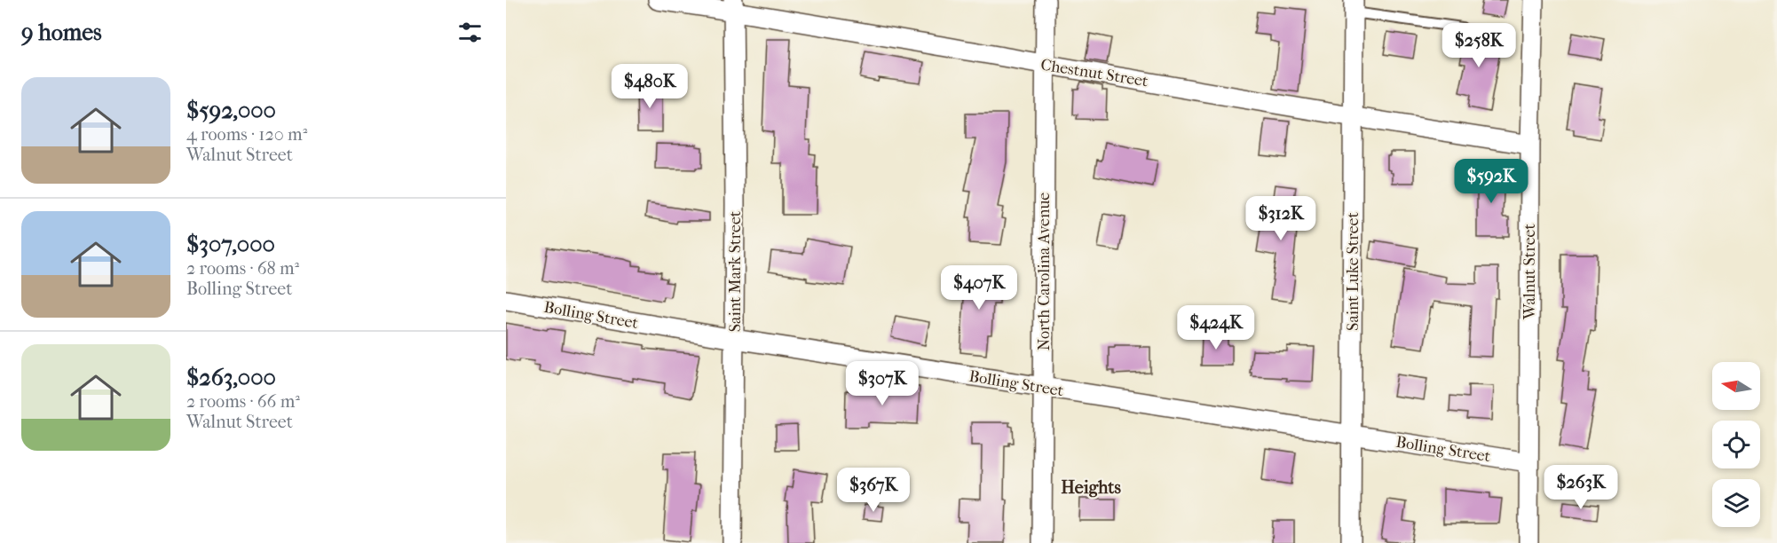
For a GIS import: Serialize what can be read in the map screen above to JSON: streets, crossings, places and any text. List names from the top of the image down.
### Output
{
  "streets": {
    "street": [
      "Chestnut Street",
      "Saint Mark Street",
      "North Carolina Avenue",
      "Saint Luke Street",
      "Walnut Street",
      "Bolling Street"
    ]
  },
  "crossings": [
    ["Chestnut Street", "Saint Mark Street"],
    ["Chestnut Street", "North Carolina Avenue"],
    ["Chestnut Street", "Saint Luke Street"],
    ["Chestnut Street", "Walnut Street"],
    ["Saint Mark Street", "Bolling Street"],
    ["North Carolina Avenue", "Bolling Street"],
    ["Saint Luke Street", "Bolling Street"],
    ["Walnut Street", "Bolling Street"]
  ],
  "districts": ["Heights"],
  "north": "left",
  "page": {
    "heading": "9 homes",
    "price": [
      "$258K",
      "$480K",
      "$592K",
      "$312K",
      "$407K",
      "$424K",
      "$307K",
      "$263K",
      "$367K"
    ],
    "list": [
      {
        "name": "$592,000",
        "note": "4 rooms · 120 m² · Walnut Street"
      },
      {
        "name": "$307,000",
        "note": "2 rooms · 68 m² · Bolling Street"
      },
      {
        "name": "$263,000",
        "note": "2 rooms · 66 m² · Walnut Street"
      }
    ]
  }
}
